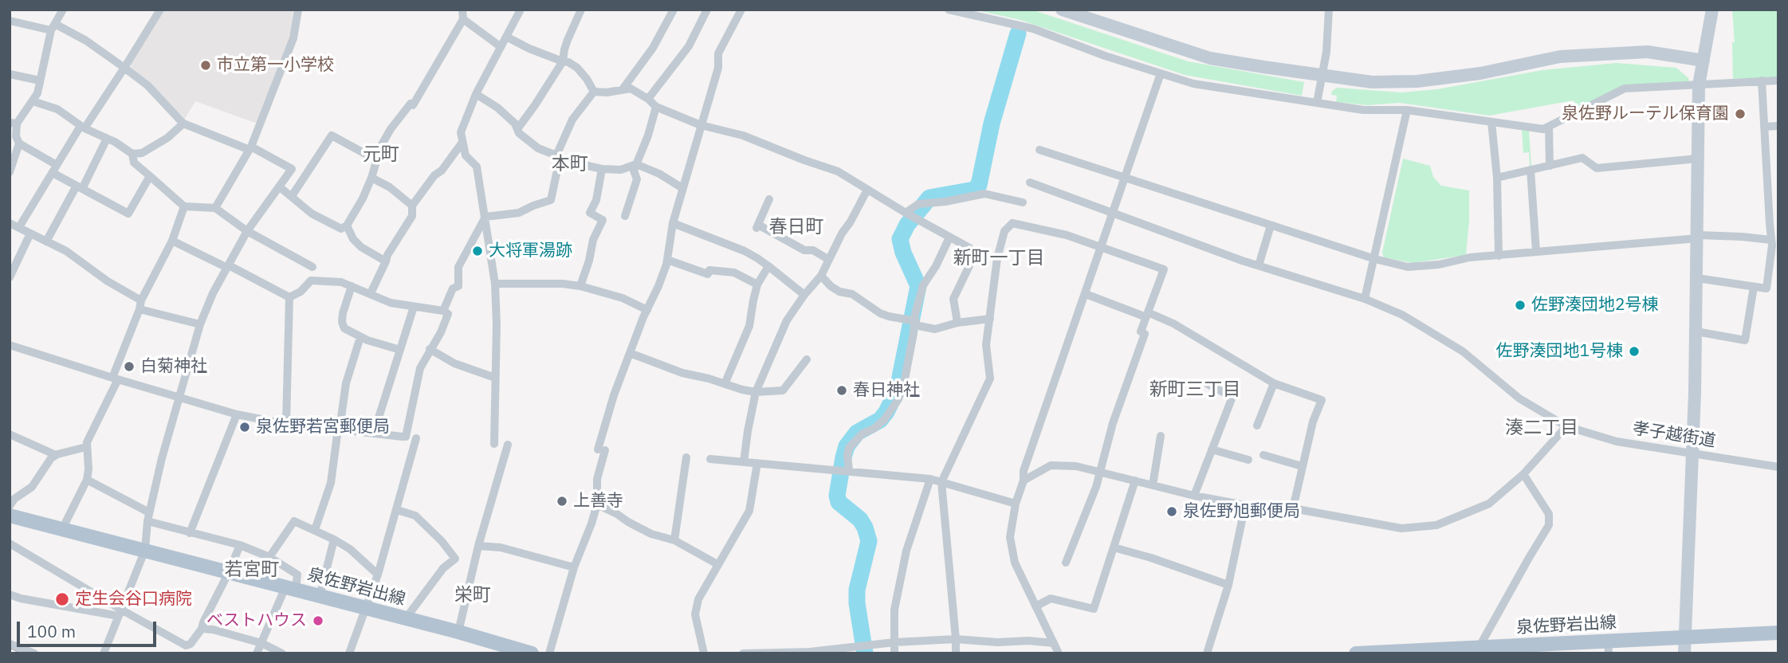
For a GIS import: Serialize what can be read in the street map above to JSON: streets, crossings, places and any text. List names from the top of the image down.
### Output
{
  "streets": {
    "main road": ["泉佐野岩出線"],
    "street": ["孝子越街道"]
  },
  "districts": [
    "元町",
    "本町",
    "春日町",
    "新町一丁目",
    "新町三丁目",
    "湊二丁目",
    "若宮町",
    "栄町"
  ],
  "places": [
    "市立第一小学校",
    "泉佐野ルーテル保育園",
    "大将軍湯跡",
    "佐野湊団地2号棟",
    "佐野湊団地1号棟",
    "白菊神社",
    "春日神社",
    "泉佐野若宮郵便局",
    "上善寺",
    "泉佐野旭郵便局",
    "定生会谷口病院",
    "ベストハウス"
  ],
  "scale_bar": "100 m"
}
